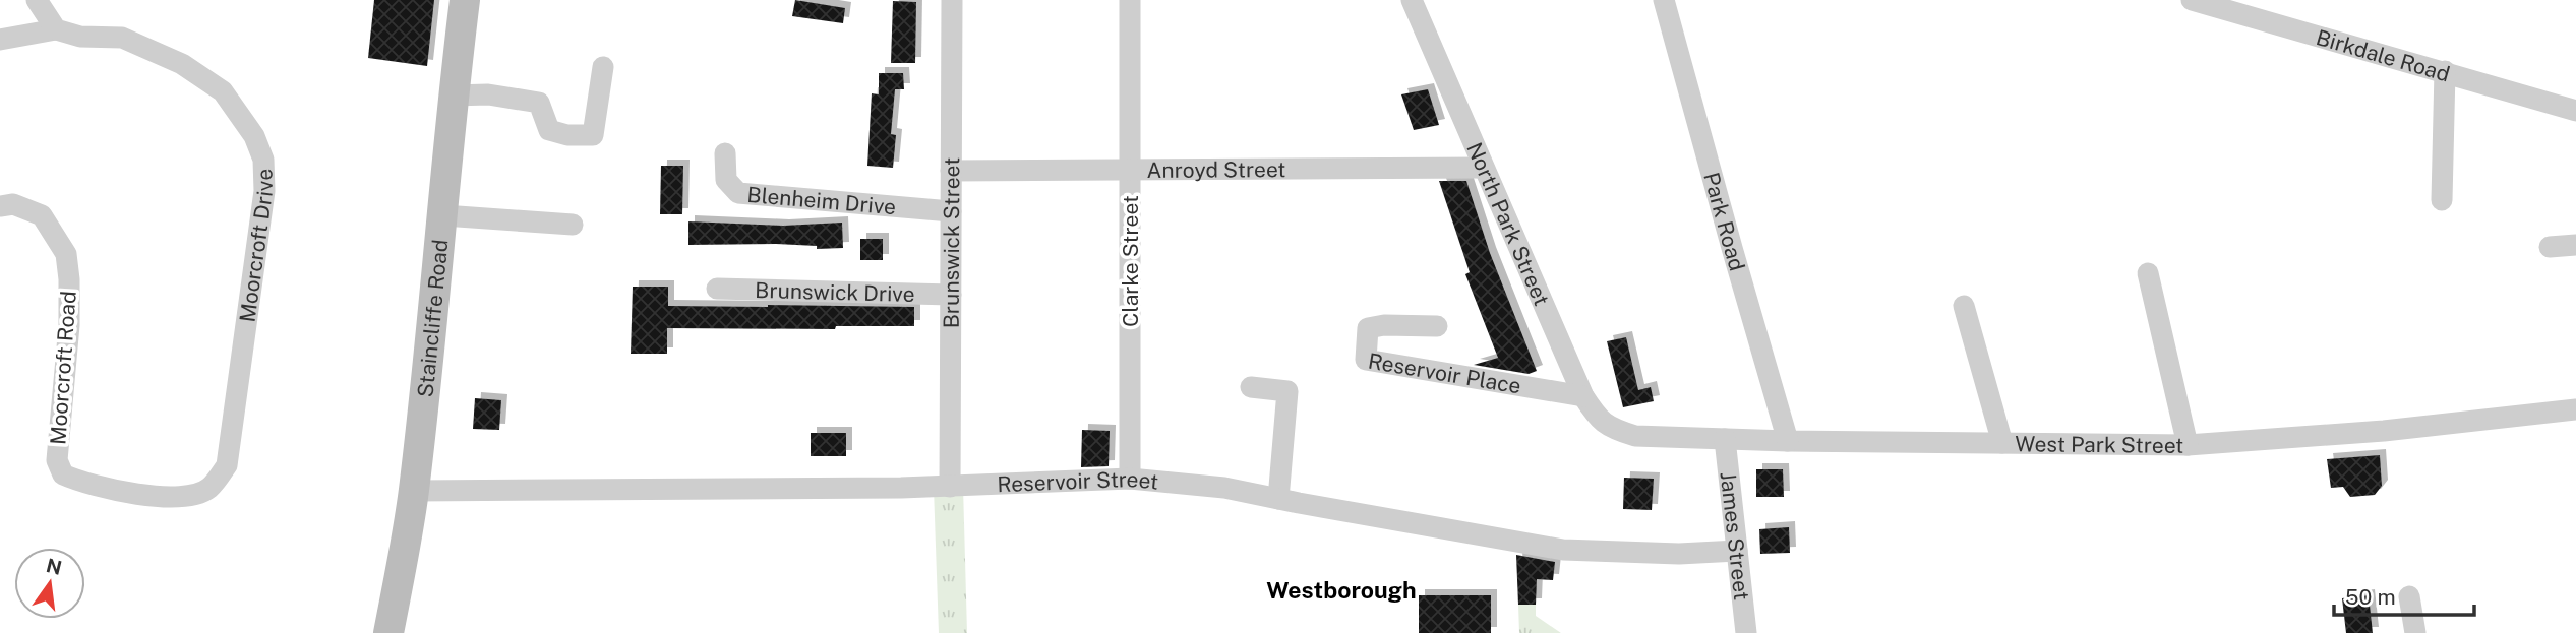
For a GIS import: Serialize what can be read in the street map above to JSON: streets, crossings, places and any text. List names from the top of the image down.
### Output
{
  "streets": {
    "street": [
      "Birkdale Road",
      "Anroyd Street",
      "Blenheim Drive",
      "Park Road",
      "North Park Street",
      "Brunswick Street",
      "Moorcroft Drive",
      "Clarke Street",
      "Brunswick Drive",
      "Staincliffe Road",
      "Moorcroft Road",
      "Reservoir Place",
      "West Park Street",
      "Reservoir Street",
      "James Street"
    ]
  },
  "crossings": [
    ["Anroyd Street", "North Park Street"],
    ["Anroyd Street", "Brunswick Street"],
    ["Anroyd Street", "Clarke Street"],
    ["Blenheim Drive", "Brunswick Street"],
    ["Park Road", "West Park Street"],
    ["North Park Street", "Reservoir Place"],
    ["North Park Street", "West Park Street"],
    ["Brunswick Street", "Brunswick Drive"],
    ["Brunswick Street", "Reservoir Street"],
    ["Moorcroft Drive", "Moorcroft Road"],
    ["Clarke Street", "Reservoir Street"],
    ["Staincliffe Road", "Reservoir Street"],
    ["West Park Street", "James Street"],
    ["Reservoir Street", "James Street"]
  ],
  "districts": ["Westborough"],
  "scale_bar": "50 m",
  "north": "top"
}
